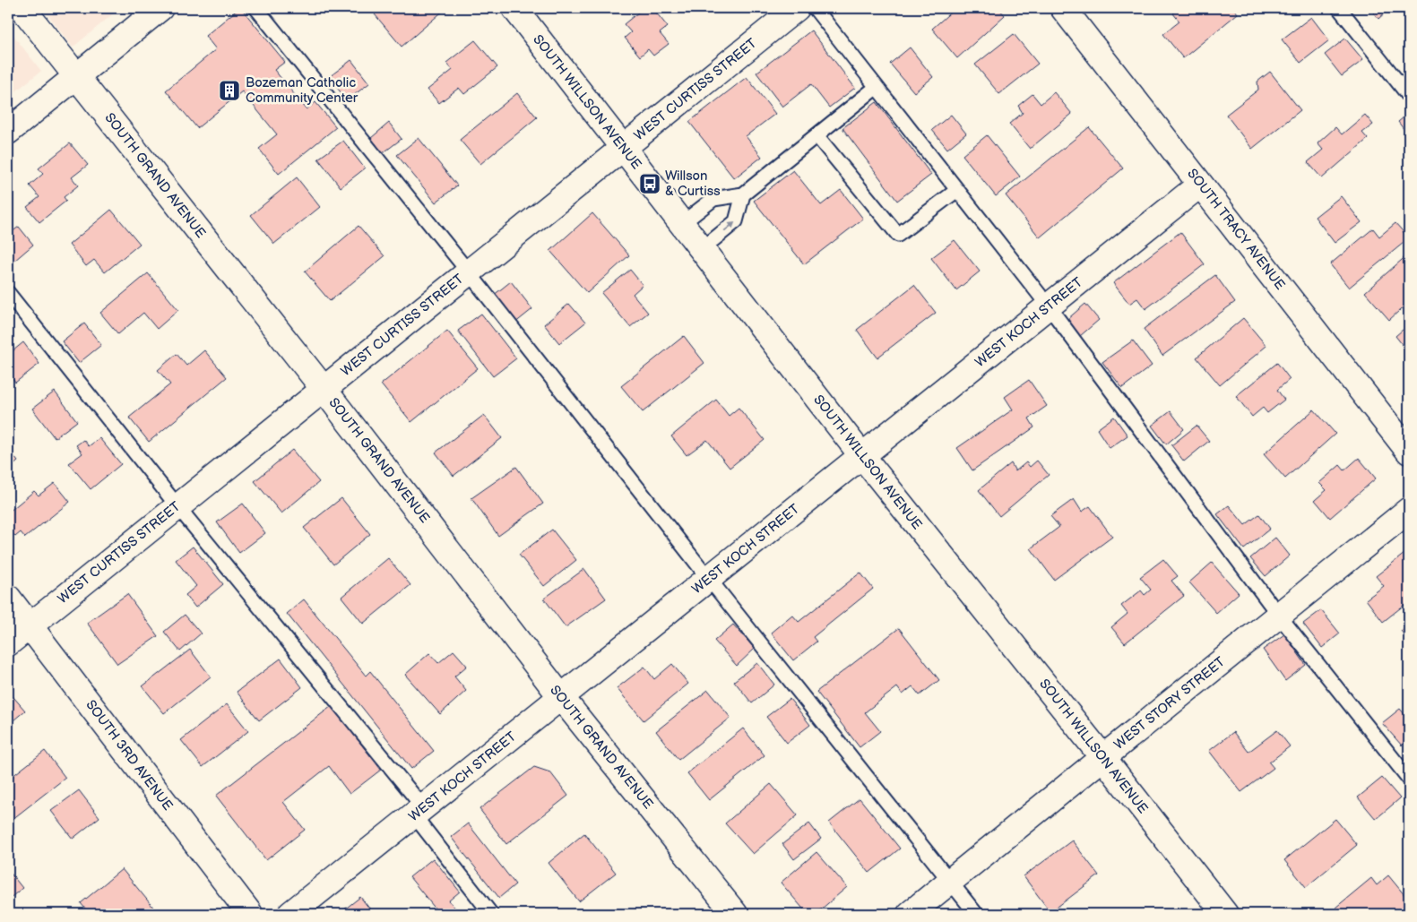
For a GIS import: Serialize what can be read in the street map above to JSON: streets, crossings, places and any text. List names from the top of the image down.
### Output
{
  "streets": {
    "street": [
      "WEST CURTISS STREET",
      "SOUTH WILLSON AVENUE",
      "SOUTH GRAND AVENUE",
      "SOUTH TRACY AVENUE",
      "WEST KOCH STREET",
      "WEST STORY STREET",
      "SOUTH 3RD AVENUE"
    ]
  },
  "crossings": [
    ["WEST CURTISS STREET", "SOUTH WILLSON AVENUE"],
    ["WEST CURTISS STREET", "SOUTH GRAND AVENUE"],
    ["WEST CURTISS STREET", "SOUTH 3RD AVENUE"],
    ["SOUTH WILLSON AVENUE", "WEST KOCH STREET"],
    ["SOUTH WILLSON AVENUE", "WEST STORY STREET"],
    ["SOUTH GRAND AVENUE", "WEST KOCH STREET"],
    ["SOUTH TRACY AVENUE", "WEST KOCH STREET"]
  ],
  "places": {
    "building": ["Bozeman Catholic Community Center"],
    "bus stop": ["Willson & Curtiss"]
  }
}
